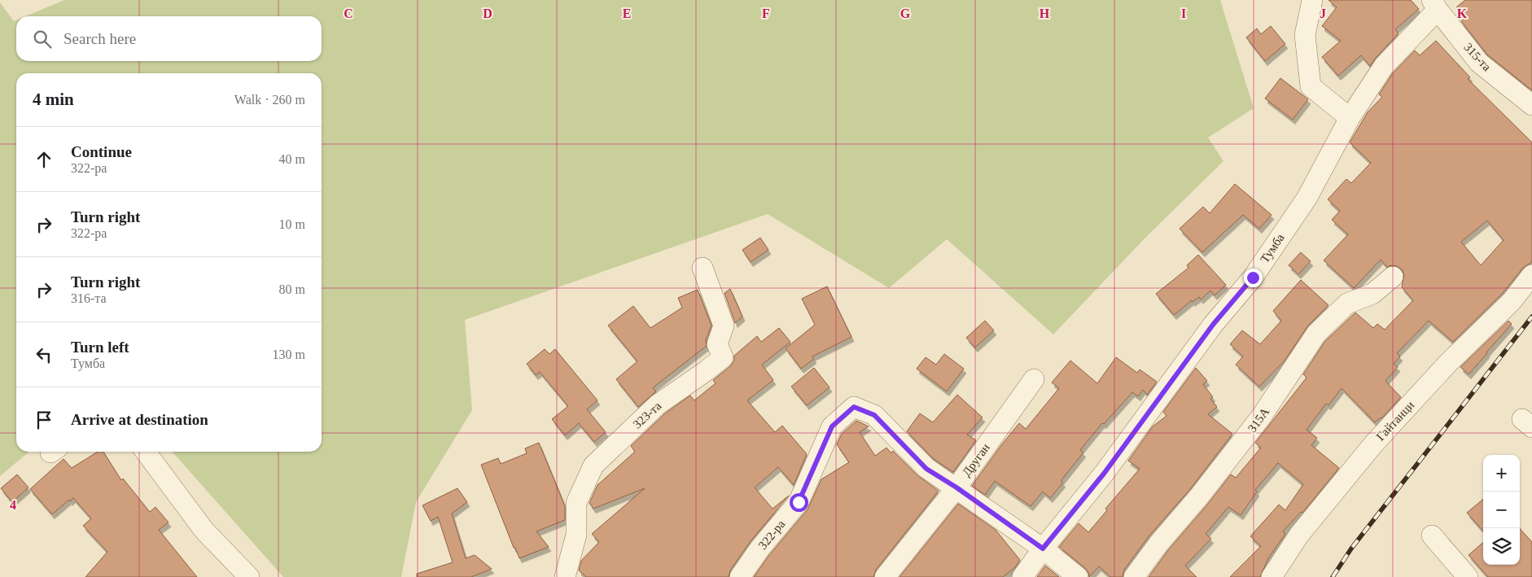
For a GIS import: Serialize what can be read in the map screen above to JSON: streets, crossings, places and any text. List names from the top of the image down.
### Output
{
  "streets": {
    "street": [
      "315-та",
      "Тумба",
      "323-та",
      "315А",
      "Гайтанци",
      "Друган",
      "322-ра"
    ]
  },
  "crossings": [
    ["315-та", "Тумба"],
    ["Друган", "322-ра"]
  ],
  "page": {
    "search": "Search here",
    "heading": ["4 min", "Walk · 260 m"],
    "list": [
      ["Continue", "322-ра", "40 m"],
      ["Turn right", "322-ра", "10 m"],
      ["Turn right", "316-та", "80 m"],
      ["Turn left", "Тумба", "130 m"],
      "Arrive at destination"
    ],
    "map_buttons": ["+", "−"]
  },
  "grid": {
    "columns": [
      "C",
      "D",
      "E",
      "F",
      "G",
      "H",
      "I",
      "J",
      "K"
    ],
    "rows": ["4"]
  }
}
